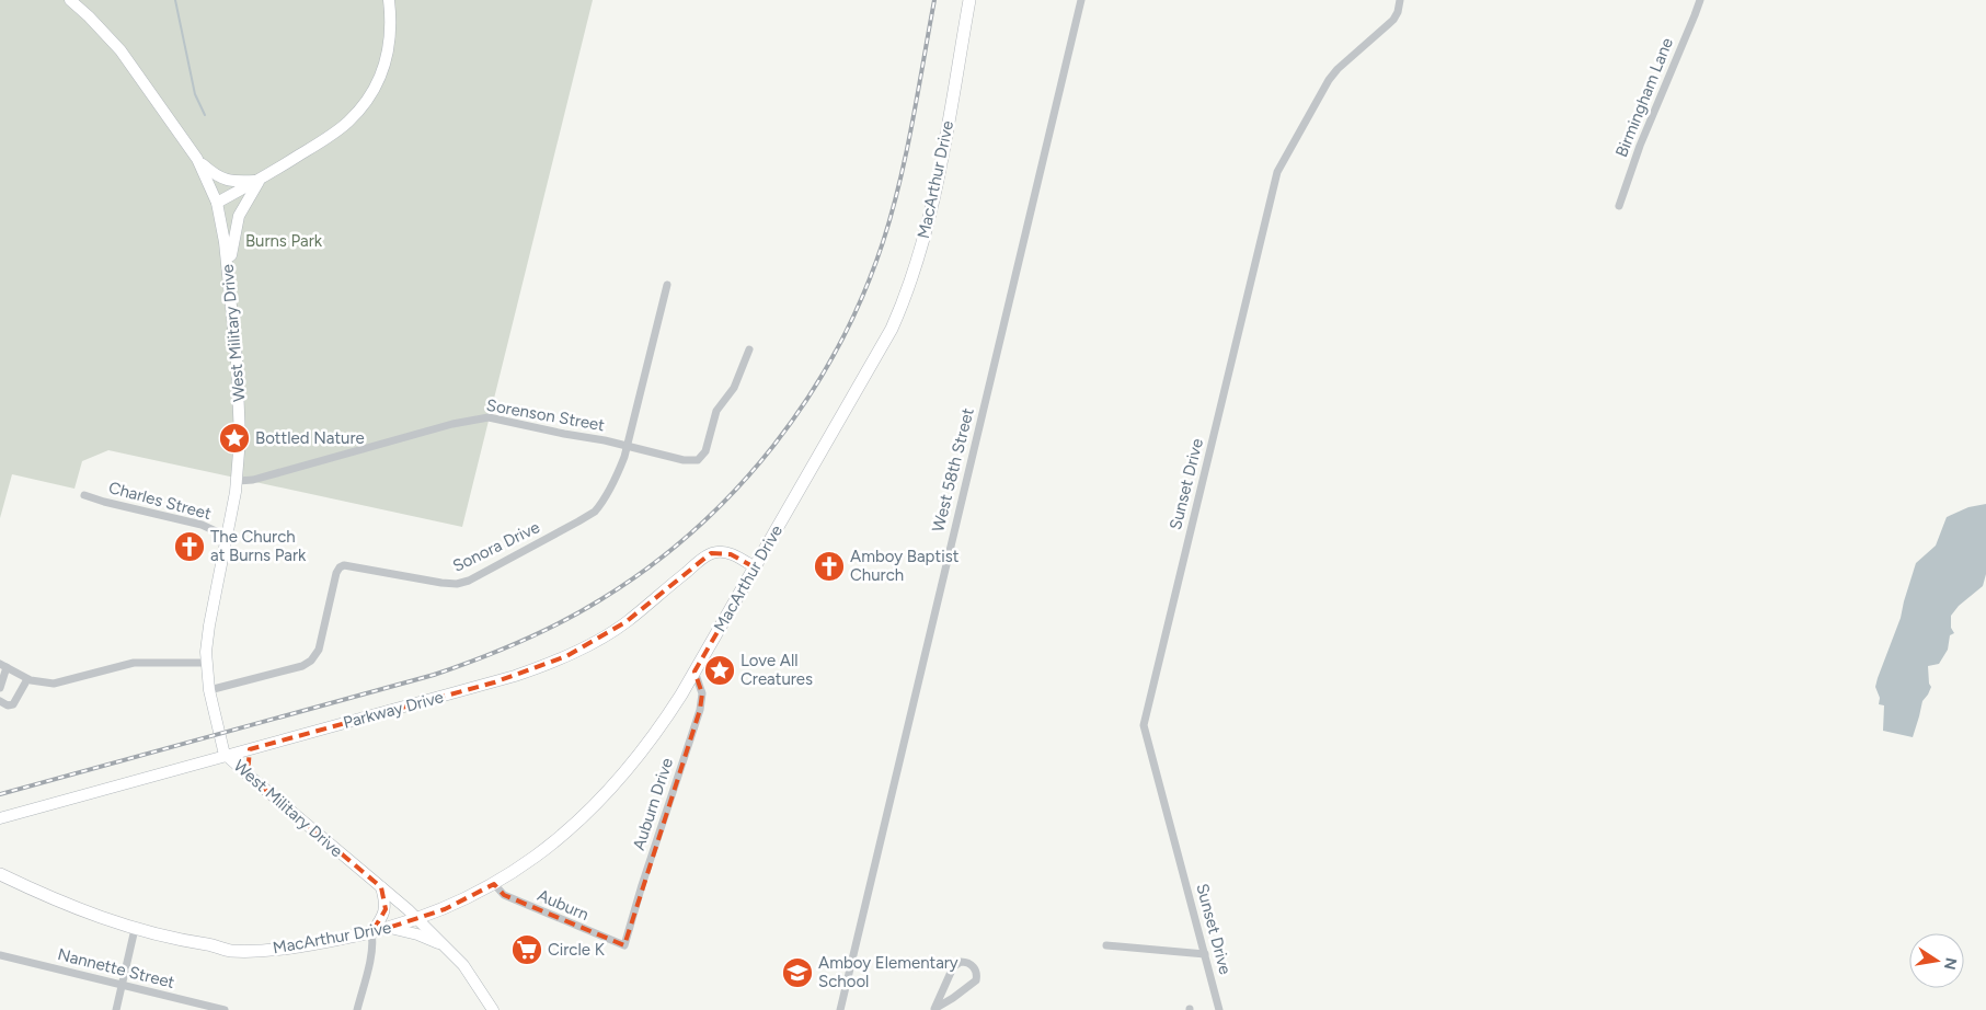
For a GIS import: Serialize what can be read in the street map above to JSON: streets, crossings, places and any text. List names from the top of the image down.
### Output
{
  "streets": {
    "main road": ["MacArthur Drive"],
    "street": [
      "Birmingham Lane",
      "West Military Drive",
      "Sorenson Street",
      "West 58th Street",
      "Sunset Drive",
      "Charles Street",
      "Sonora Drive",
      "Parkway Drive",
      "Auburn Drive",
      "Auburn",
      "Nannette Street"
    ]
  },
  "crossings": [
    ["MacArthur Drive", "West Military Drive"],
    ["MacArthur Drive", "Parkway Drive"],
    ["MacArthur Drive", "Auburn Drive"],
    ["MacArthur Drive", "Auburn"],
    ["West Military Drive", "Sorenson Street"],
    ["West Military Drive", "Charles Street"],
    ["West Military Drive", "Sonora Drive"],
    ["West Military Drive", "Parkway Drive"],
    ["Sorenson Street", "Sonora Drive"],
    ["Auburn Drive", "Auburn"]
  ],
  "parks": ["Burns Park"],
  "places": {
    "place": ["Bottled Nature", "Love All Creatures"],
    "church": ["The Church at Burns Park", "Amboy Baptist Church"],
    "supermarket": ["Circle K"],
    "school or university": ["Amboy Elementary School"]
  },
  "north": "right"
}
